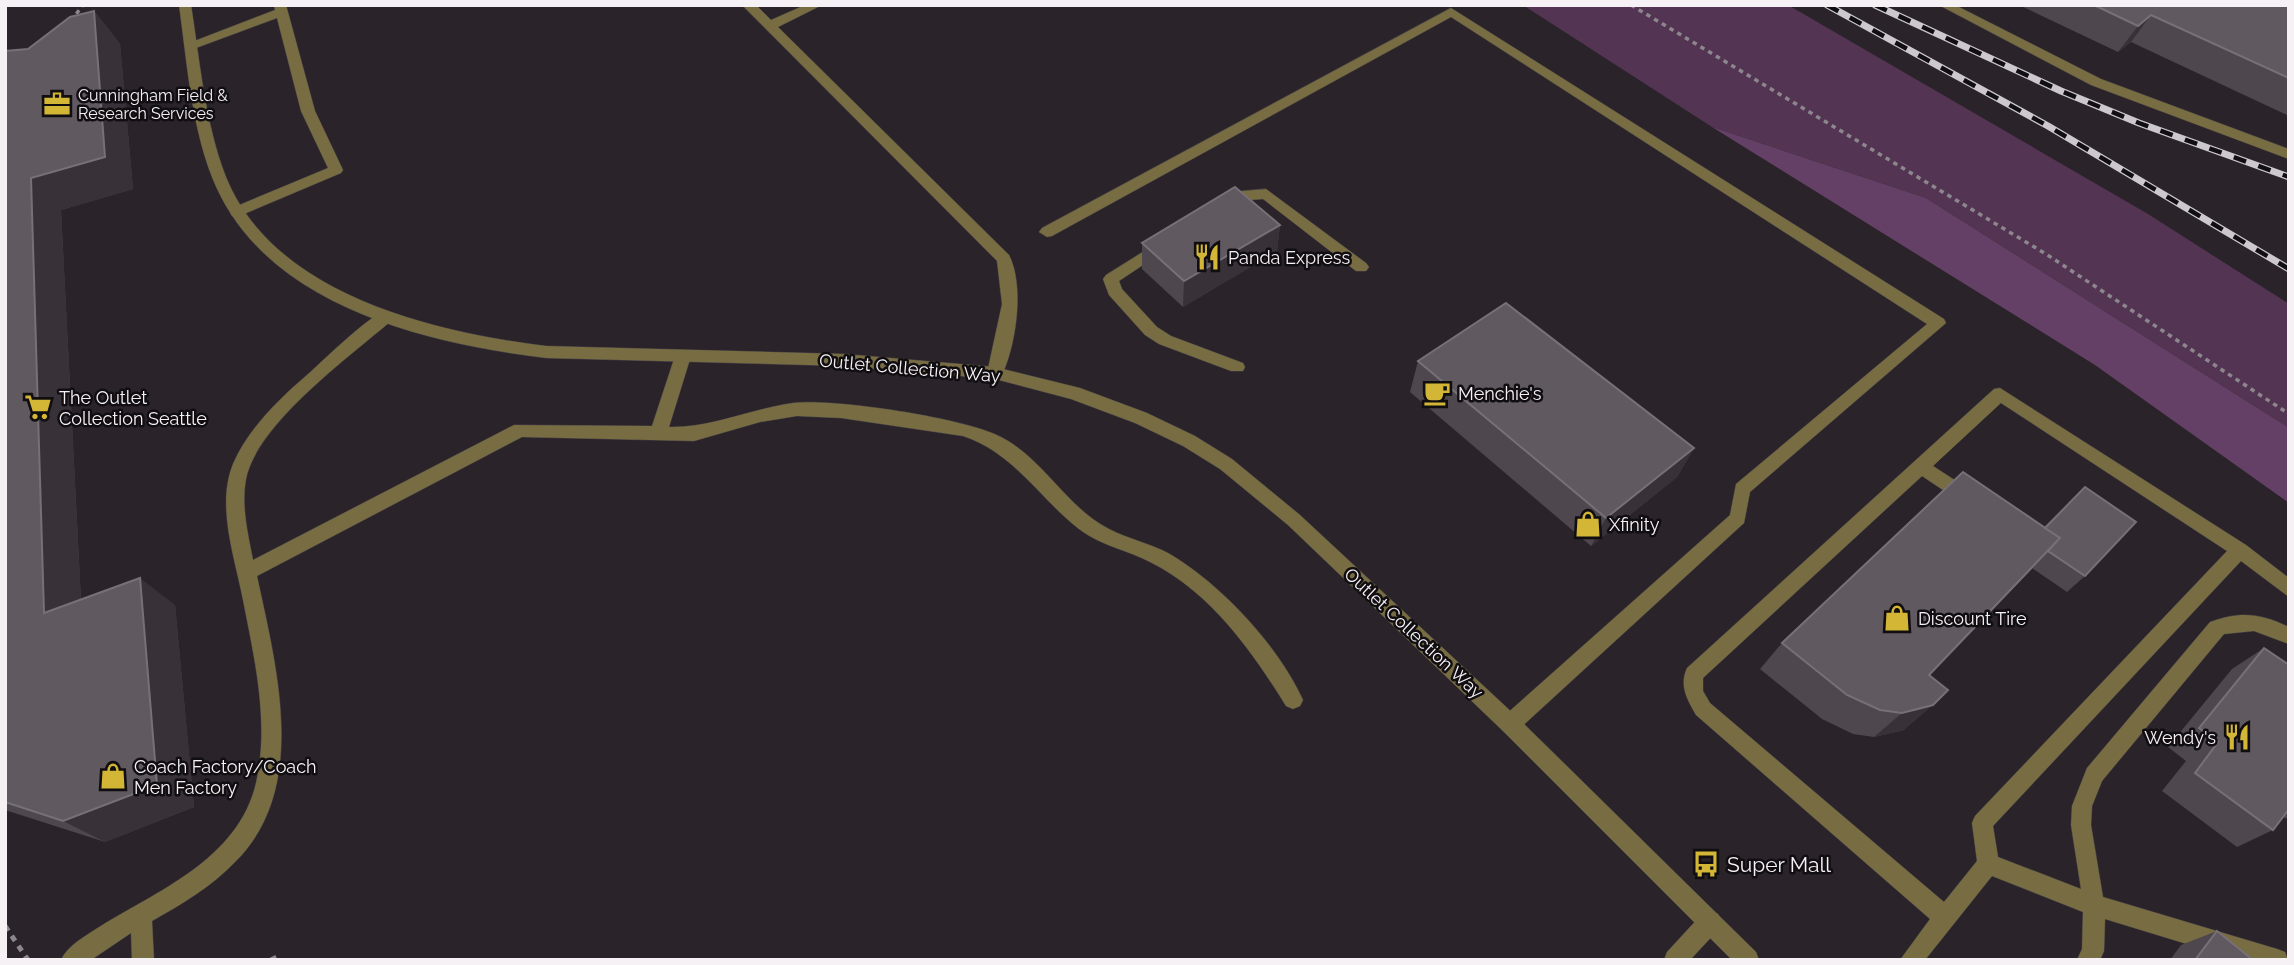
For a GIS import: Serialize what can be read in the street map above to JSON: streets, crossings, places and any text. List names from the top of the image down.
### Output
{
  "streets": {
    "street": ["Outlet Collection Way"]
  },
  "places": {
    "office": ["Cunningham Field & Research Services"],
    "restaurant": ["Panda Express", "Wendy's"],
    "cafe": ["Menchie's"],
    "supermarket": ["The Outlet Collection Seattle"],
    "shop": ["Xfinity", "Discount Tire", "Coach Factory/Coach Men Factory"],
    "bus stop": ["Super Mall"]
  }
}
